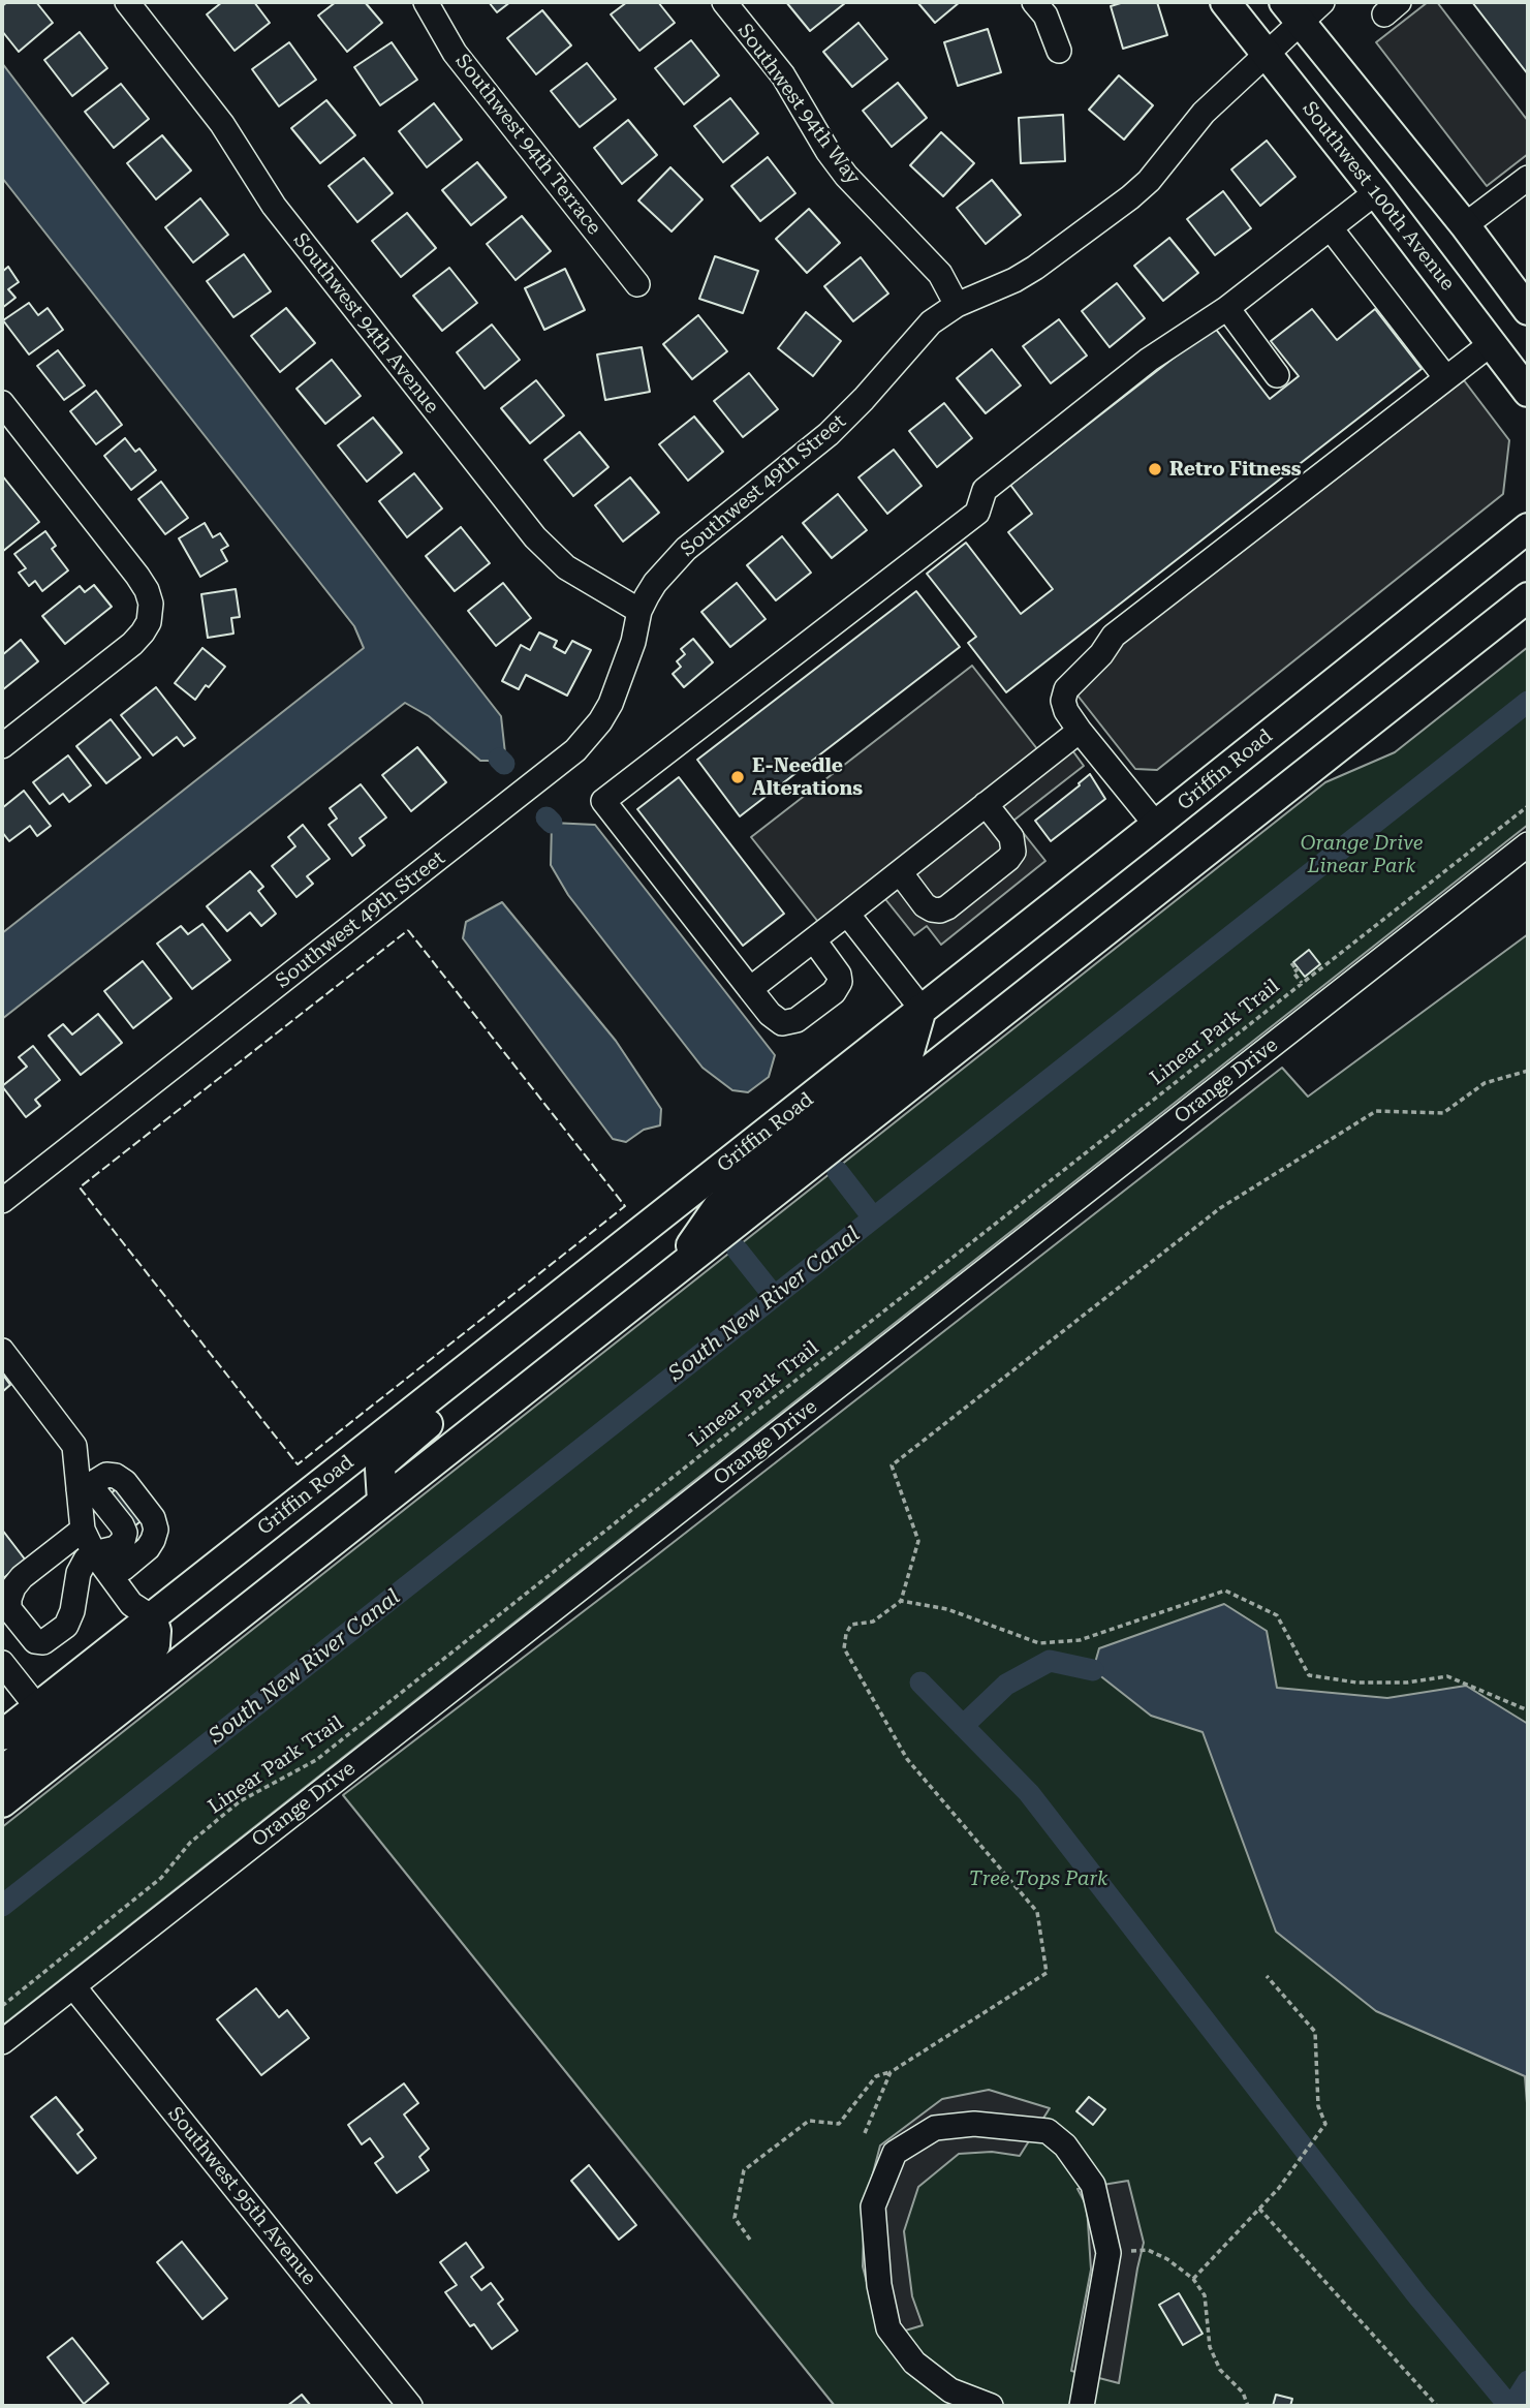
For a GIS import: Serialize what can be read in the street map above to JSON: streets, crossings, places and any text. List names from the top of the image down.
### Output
{
  "streets": {
    "main road": ["Southwest 100th Avenue", "Griffin Road"],
    "street": [
      "Southwest 94th Way",
      "Southwest 94th Terrace",
      "Southwest 94th Avenue",
      "Southwest 49th Street",
      "Orange Drive",
      "Southwest 95th Avenue"
    ],
    "path": ["Linear Park Trail"]
  },
  "crossings": [
    ["Southwest 94th Way", "Southwest 49th Street"],
    ["Southwest 100th Avenue", "Southwest 49th Street"],
    ["Southwest 94th Avenue", "Southwest 49th Street"],
    ["Orange Drive", "Southwest 95th Avenue"]
  ],
  "water": ["South New River Canal"],
  "parks": ["Orange Drive Linear Park", "Tree Tops Park"],
  "places": ["Retro Fitness", "E-Needle Alterations"]
}
